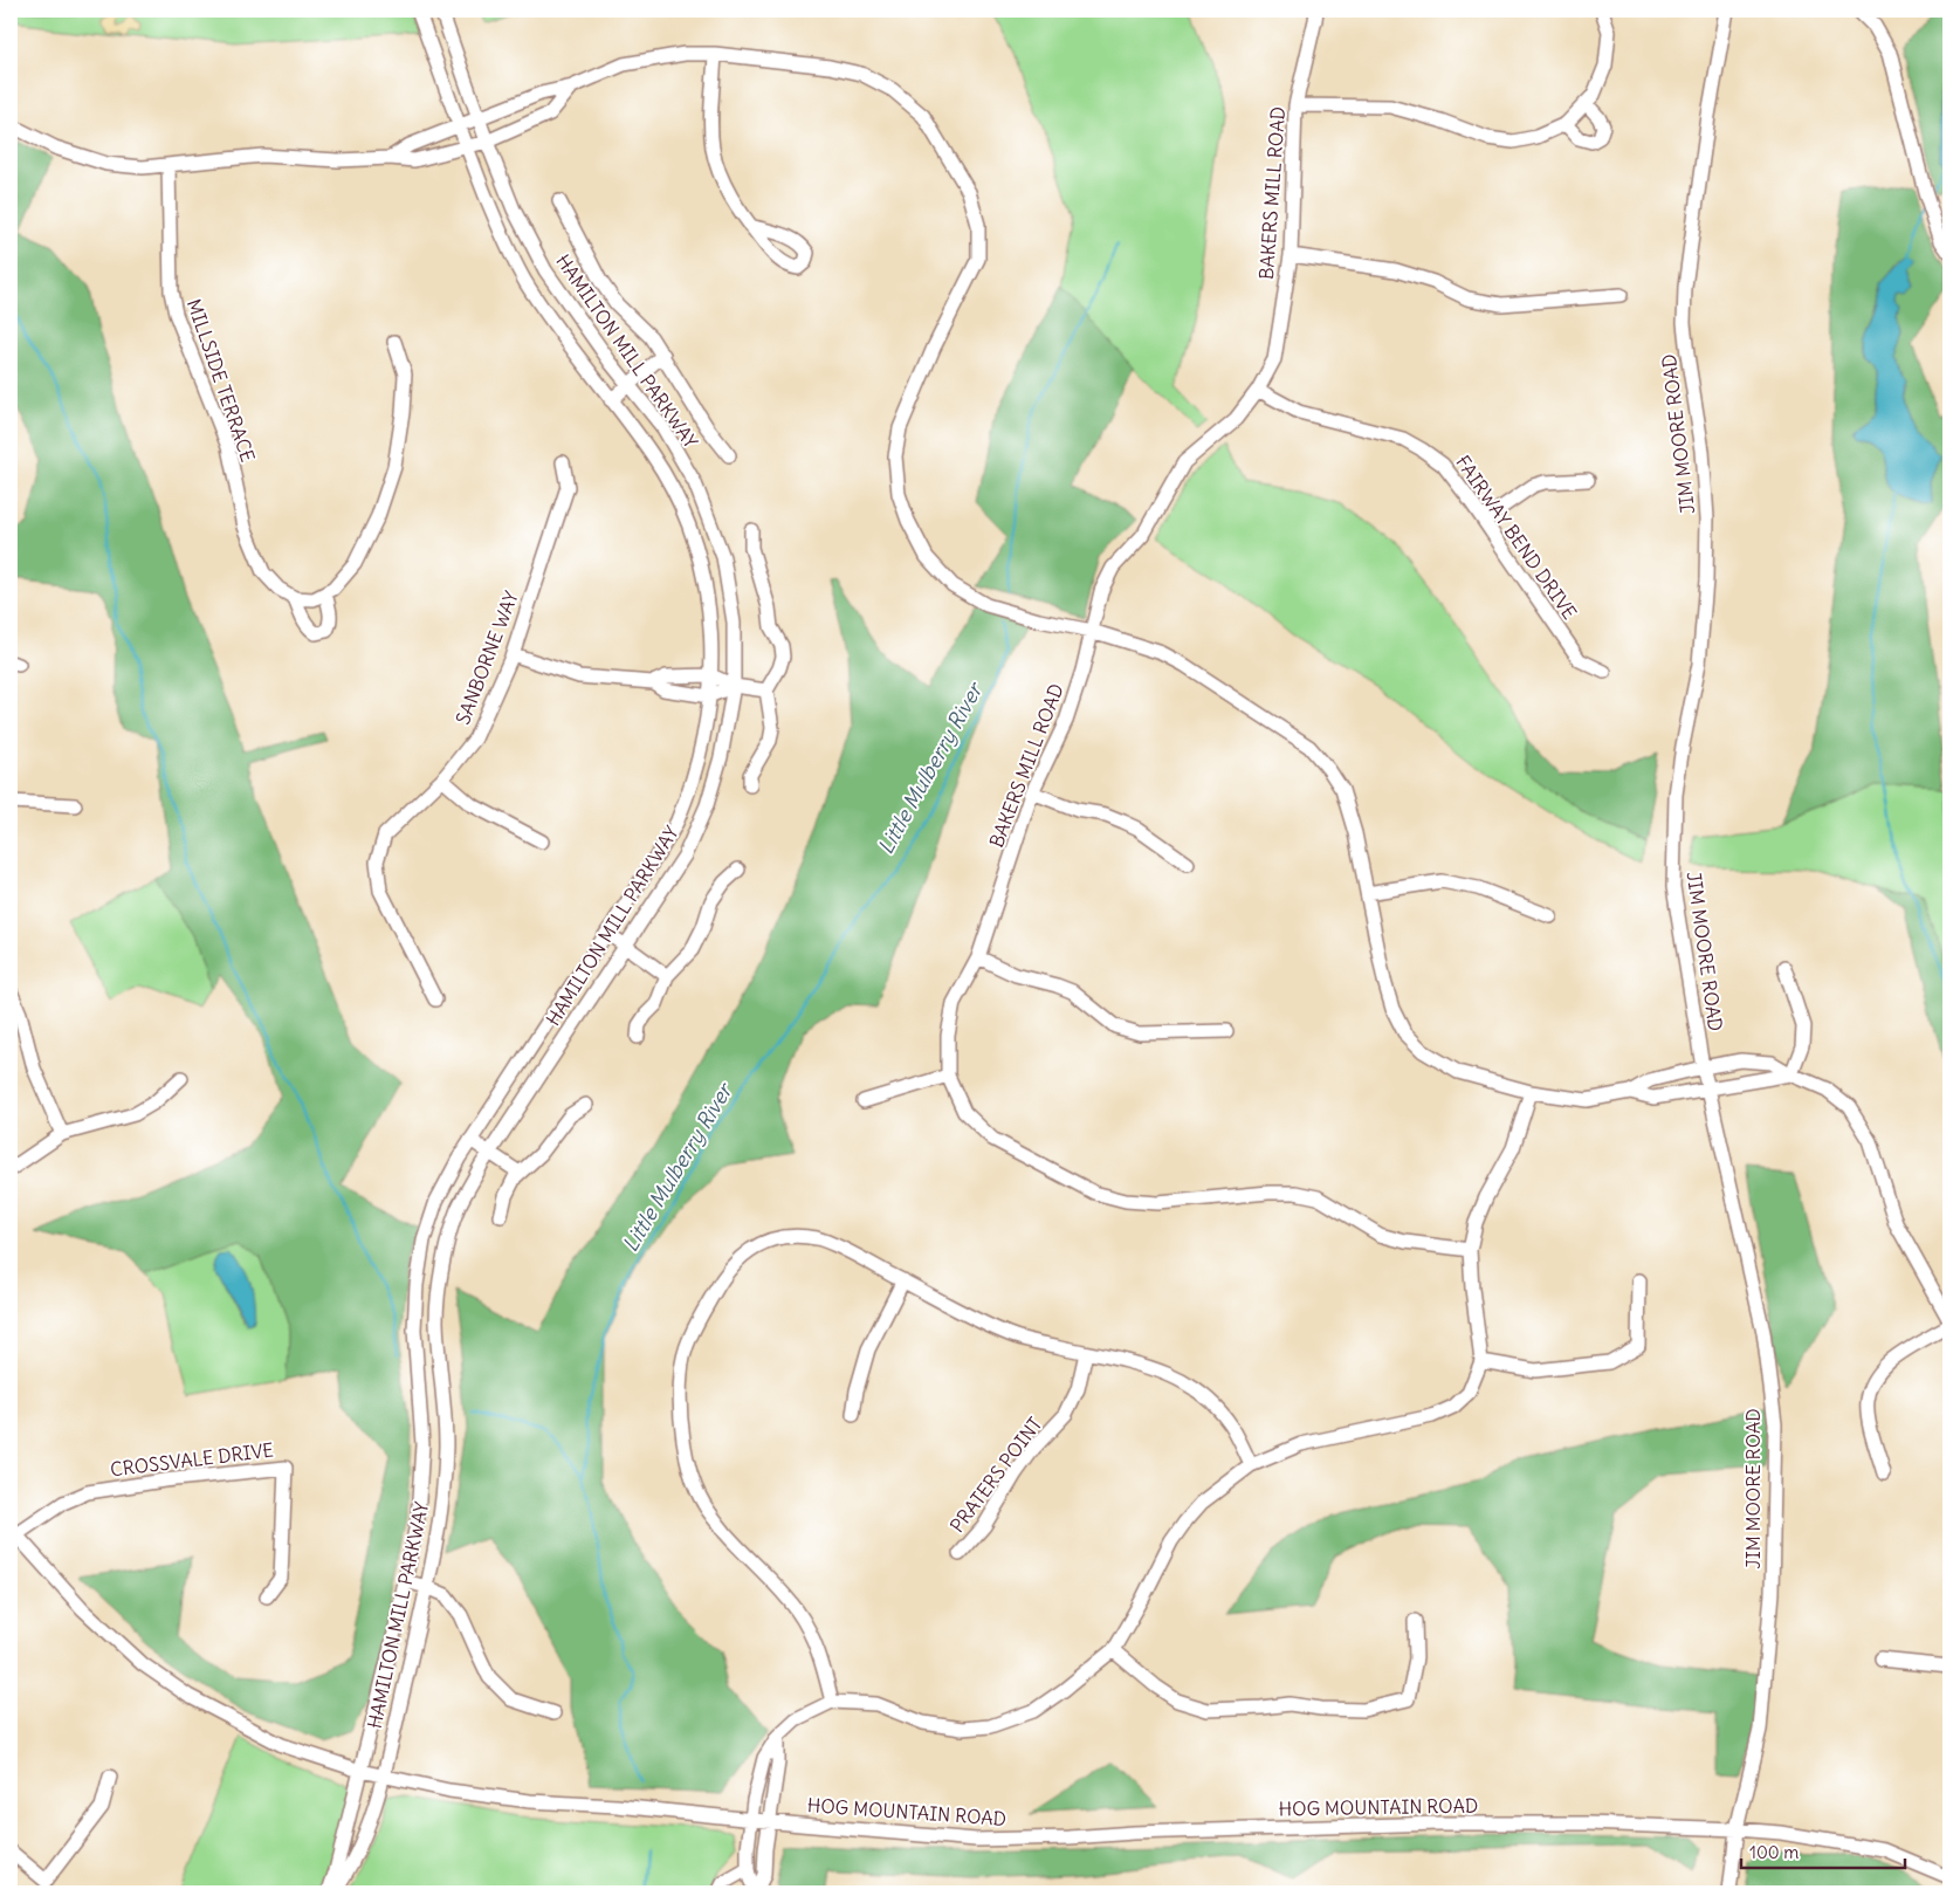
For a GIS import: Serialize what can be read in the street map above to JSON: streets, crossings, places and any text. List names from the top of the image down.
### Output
{
  "streets": {
    "street": [
      "BAKERS MILL ROAD",
      "HAMILTON MILL PARKWAY",
      "MILLSIDE TERRACE",
      "JIM MOORE ROAD",
      "FAIRWAY BEND DRIVE",
      "SANBORNE WAY",
      "CROSSVALE DRIVE",
      "PRATERS POINT",
      "HOG MOUNTAIN ROAD"
    ]
  },
  "crossings": [
    ["BAKERS MILL ROAD", "FAIRWAY BEND DRIVE"],
    ["HAMILTON MILL PARKWAY", "HOG MOUNTAIN ROAD"],
    ["JIM MOORE ROAD", "HOG MOUNTAIN ROAD"],
    ["CROSSVALE DRIVE", "HOG MOUNTAIN ROAD"]
  ],
  "water": ["Little Mulberry River"],
  "scale_bar": "100 m"
}
